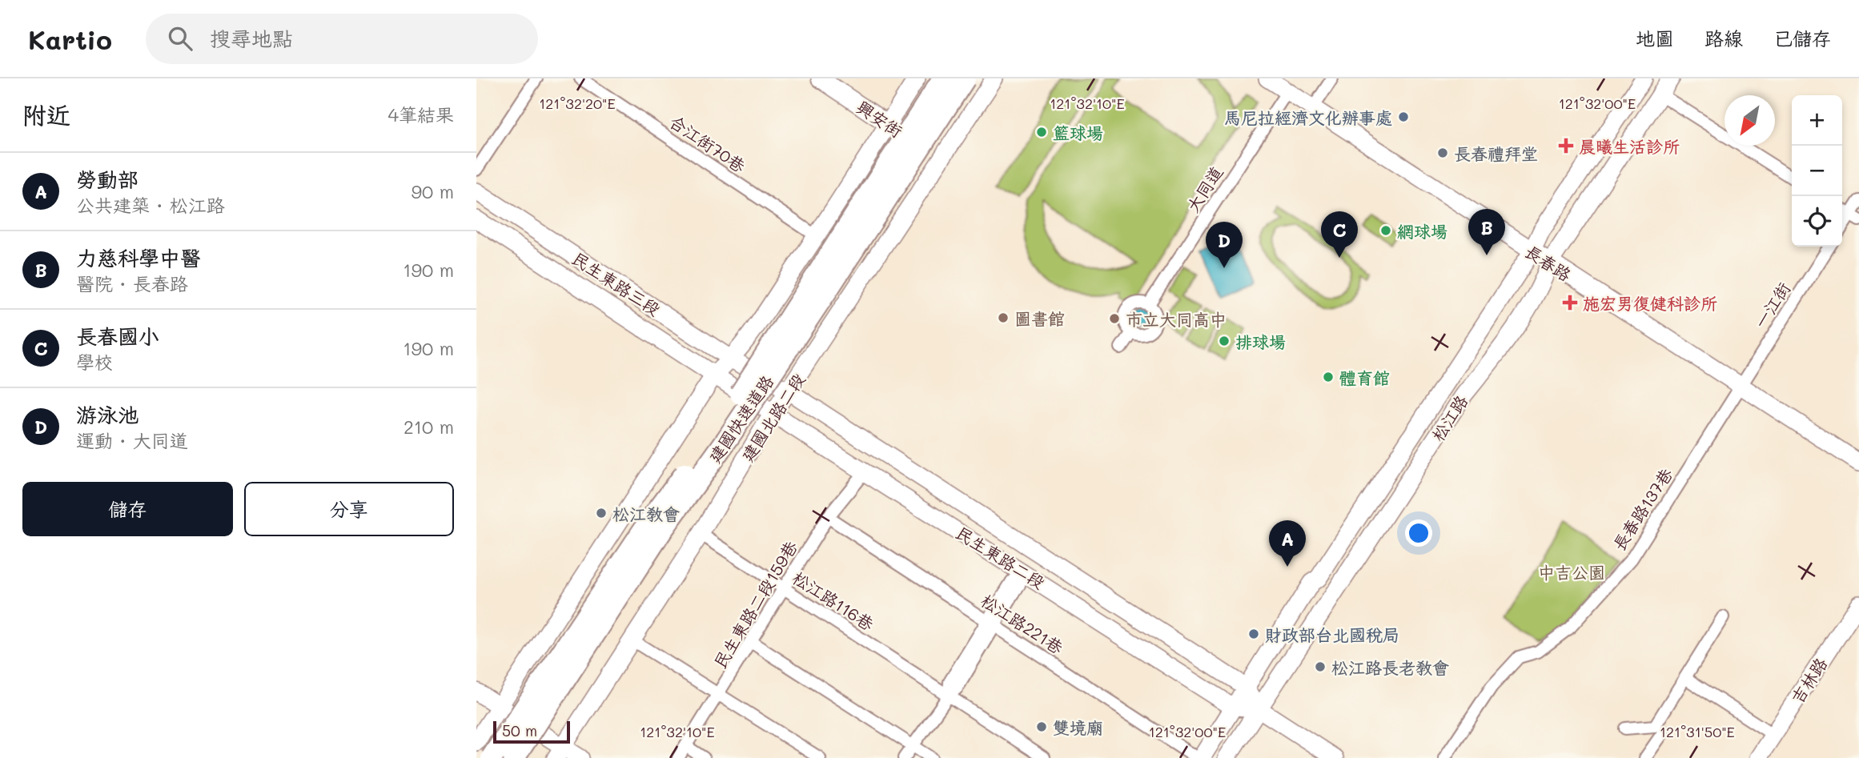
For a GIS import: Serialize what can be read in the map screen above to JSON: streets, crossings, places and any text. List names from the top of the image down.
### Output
{
  "streets": {
    "highway": ["建國快速道路"],
    "street": [
      "興安街",
      "合江街70巷",
      "大同道",
      "長春路",
      "民生東路三段",
      "一江街",
      "建國北路二段",
      "松江路",
      "長春路137巷",
      "民生東路二段",
      "松江路116巷",
      "民生東路二段159巷",
      "松江路221巷",
      "吉林路"
    ]
  },
  "crossings": [
    ["興安街", "建國北路二段"],
    ["大同道", "長春路"],
    ["長春路", "一江街"],
    ["長春路", "松江路"],
    ["長春路", "長春路137巷"],
    ["民生東路三段", "民生東路二段"],
    ["一江街", "長春路137巷"],
    ["建國北路二段", "民生東路二段"],
    ["建國北路二段", "松江路116巷"],
    ["松江路", "民生東路二段"],
    ["松江路", "松江路221巷"],
    ["民生東路二段", "民生東路二段159巷"],
    ["松江路116巷", "民生東路二段159巷"],
    ["民生東路二段159巷", "松江路221巷"]
  ],
  "parks": ["中吉公園"],
  "places": {
    "other": [
      "馬尼拉經濟文化辦事處",
      "籃球場",
      "長春禮拜堂",
      "網球場",
      "圖書館",
      "市立大同高中",
      "排球場",
      "體育館",
      "松江教會",
      "財政部台北國稅局",
      "松江路長老教會",
      "雙境廟"
    ],
    "health": ["晨曦生活診所", "施宏男復健科診所"]
  },
  "scale_bar": "50 m",
  "north": "bottom left",
  "page": {
    "header": "Kartio",
    "search": "搜尋地點",
    "nav": ["地圖", "路線", "已儲存"],
    "heading": ["附近", "4筆結果"],
    "map_buttons": ["+", "−"],
    "list": [
      {
        "mark": "A",
        "name": "勞動部",
        "note": "公共建築 · 松江路",
        "value": "90 m"
      },
      {
        "mark": "B",
        "name": "力慈科學中醫",
        "note": "醫院 · 長春路",
        "value": "190 m"
      },
      {
        "mark": "C",
        "name": "長春國小",
        "note": "學校",
        "value": "190 m"
      },
      {
        "mark": "D",
        "name": "游泳池",
        "note": "運動 · 大同道",
        "value": "210 m"
      }
    ],
    "pins": [
      "B",
      "C",
      "D",
      "A"
    ],
    "buttons": ["儲存", "分享"],
    "scale": "50 m"
  },
  "coordinates": [
    "121°32'20\"E",
    "121°32'10\"E",
    "121°32'00\"E",
    "121°31'50\"E"
  ]
}
